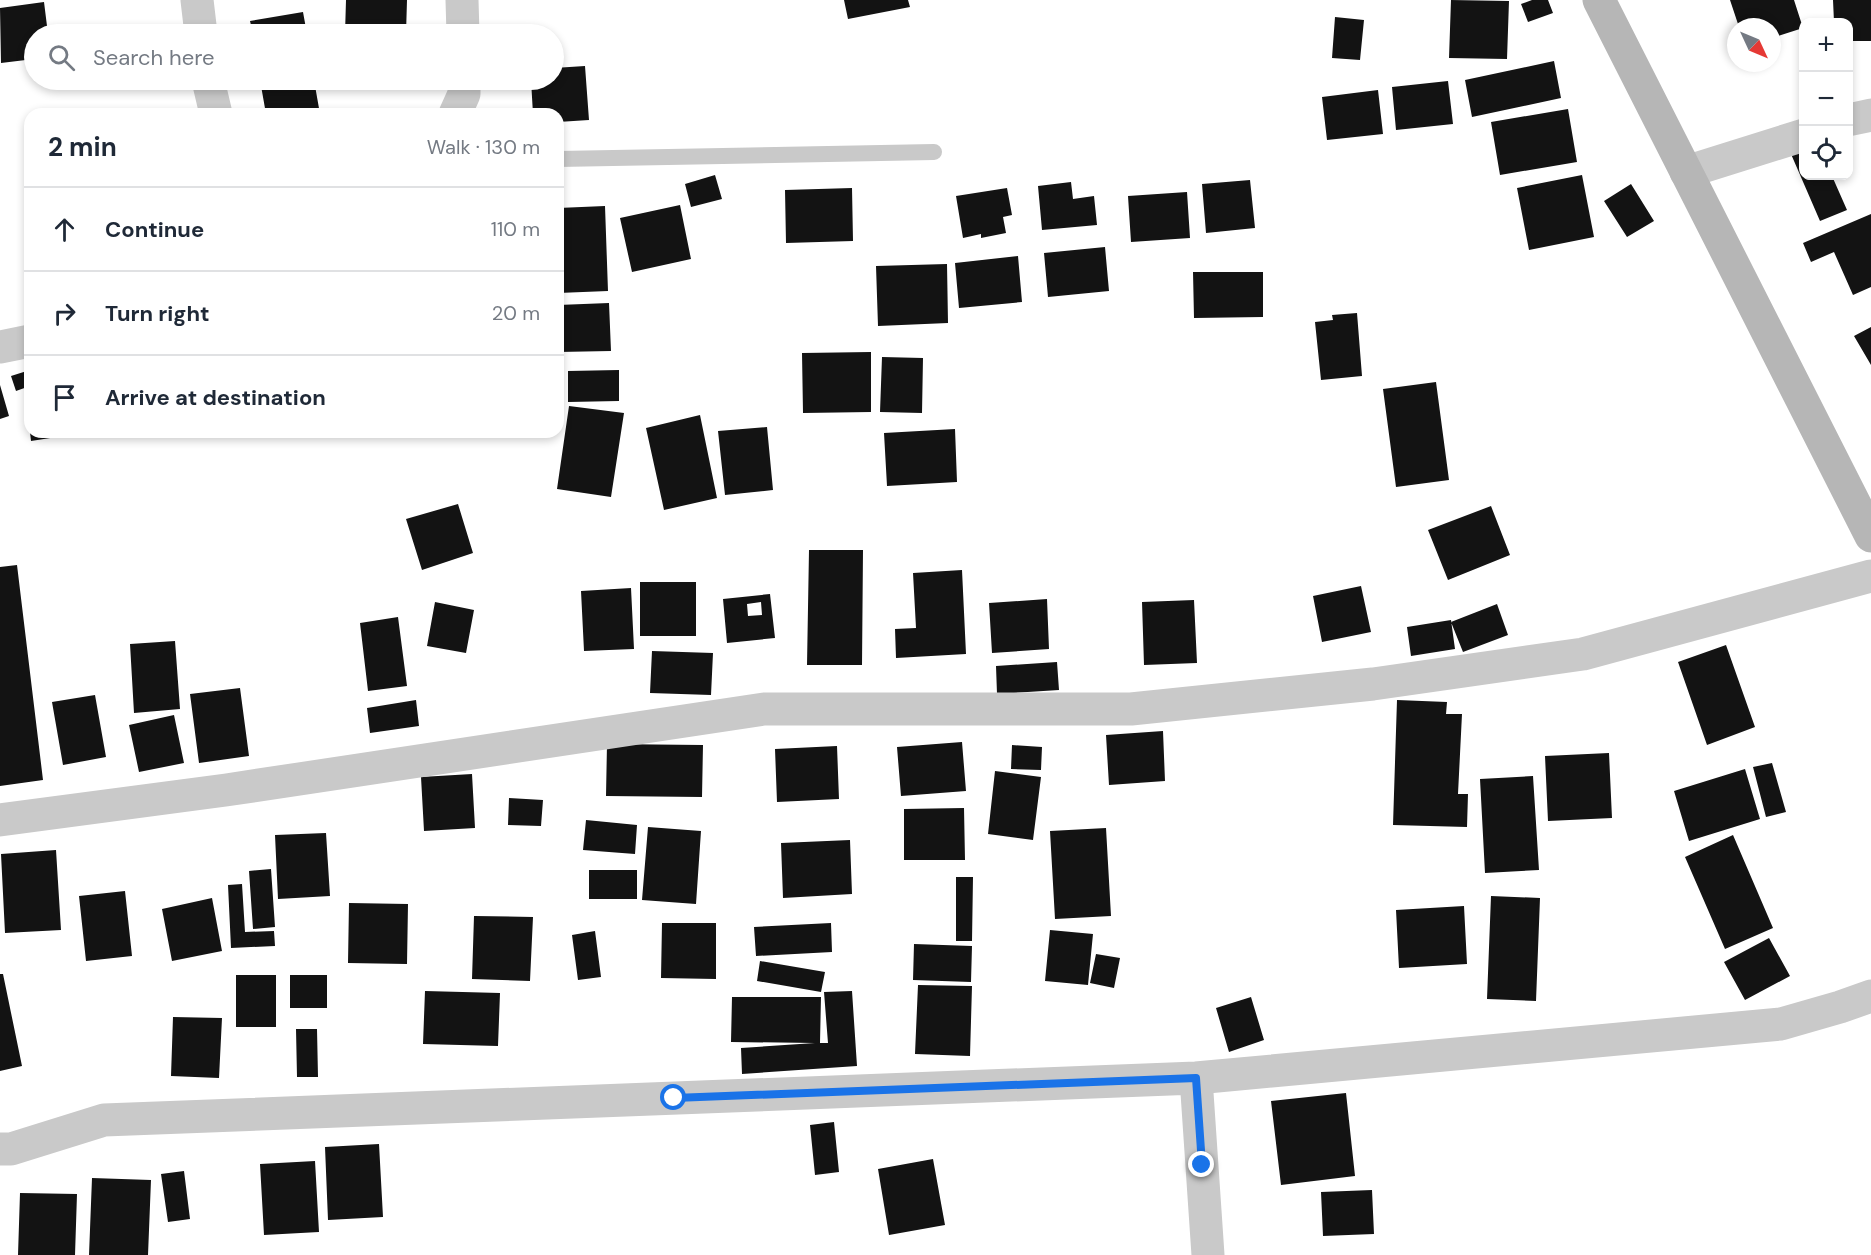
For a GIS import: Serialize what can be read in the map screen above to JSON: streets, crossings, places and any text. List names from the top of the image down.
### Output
{
  "north": "bottom right",
  "page": {
    "map_buttons": ["+", "−"],
    "search": "Search here",
    "heading": ["2 min", "Walk · 130 m"],
    "list": [
      ["Continue", "110 m"],
      ["Turn right", "20 m"],
      "Arrive at destination"
    ]
  }
}
